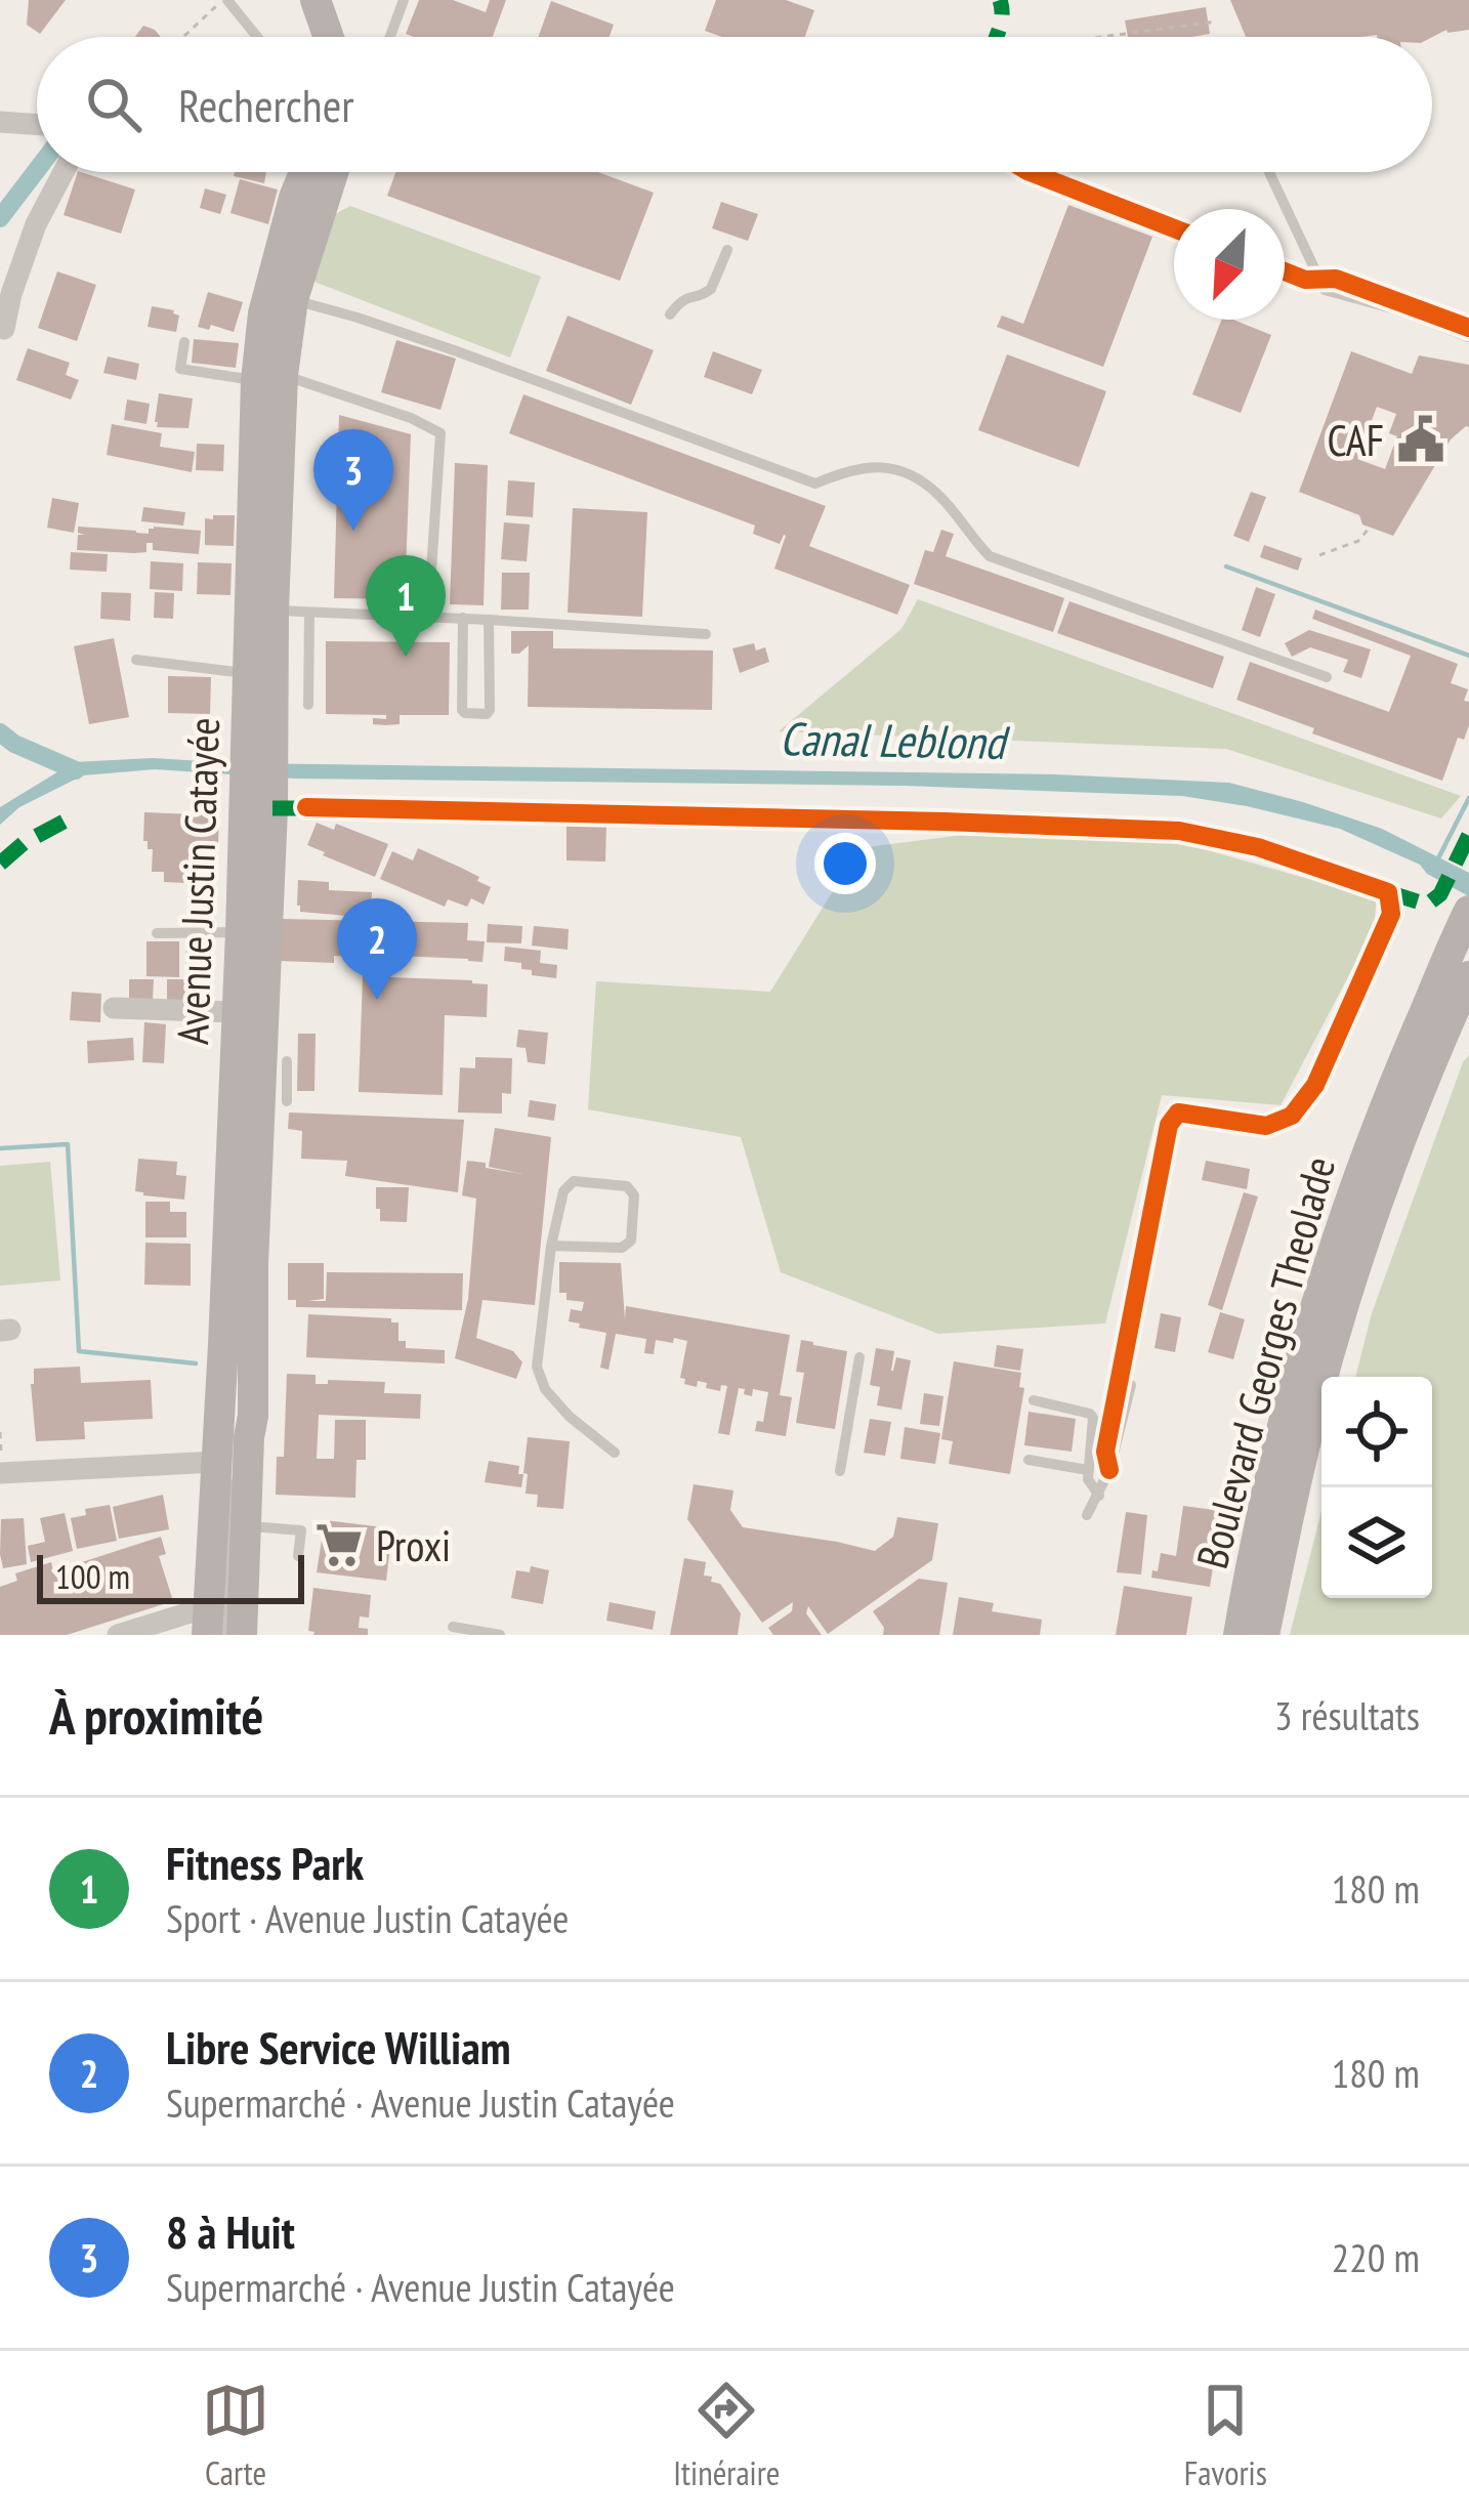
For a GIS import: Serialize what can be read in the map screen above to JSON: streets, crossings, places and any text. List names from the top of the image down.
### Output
{
  "streets": {
    "main road": ["Avenue Justin Catayée", "Boulevard Georges Theolade"]
  },
  "water": ["Canal Leblond"],
  "places": {
    "public building": ["CAF"],
    "supermarket": ["Proxi"]
  },
  "scale_bar": "100 m",
  "north": "bottom left",
  "page": {
    "search": "Rechercher",
    "pins": ["3", "1", "2"],
    "scale": "100 m",
    "heading": ["À proximité", "3 résultats"],
    "list": [
      {
        "mark": "1",
        "name": "Fitness Park",
        "note": "Sport · Avenue Justin Catayée",
        "value": "180 m"
      },
      {
        "mark": "2",
        "name": "Libre Service William",
        "note": "Supermarché · Avenue Justin Catayée",
        "value": "180 m"
      },
      {
        "mark": "3",
        "name": "8 à Huit",
        "note": "Supermarché · Avenue Justin Catayée",
        "value": "220 m"
      }
    ],
    "nav": ["Carte", "Itinéraire", "Favoris"]
  }
}
